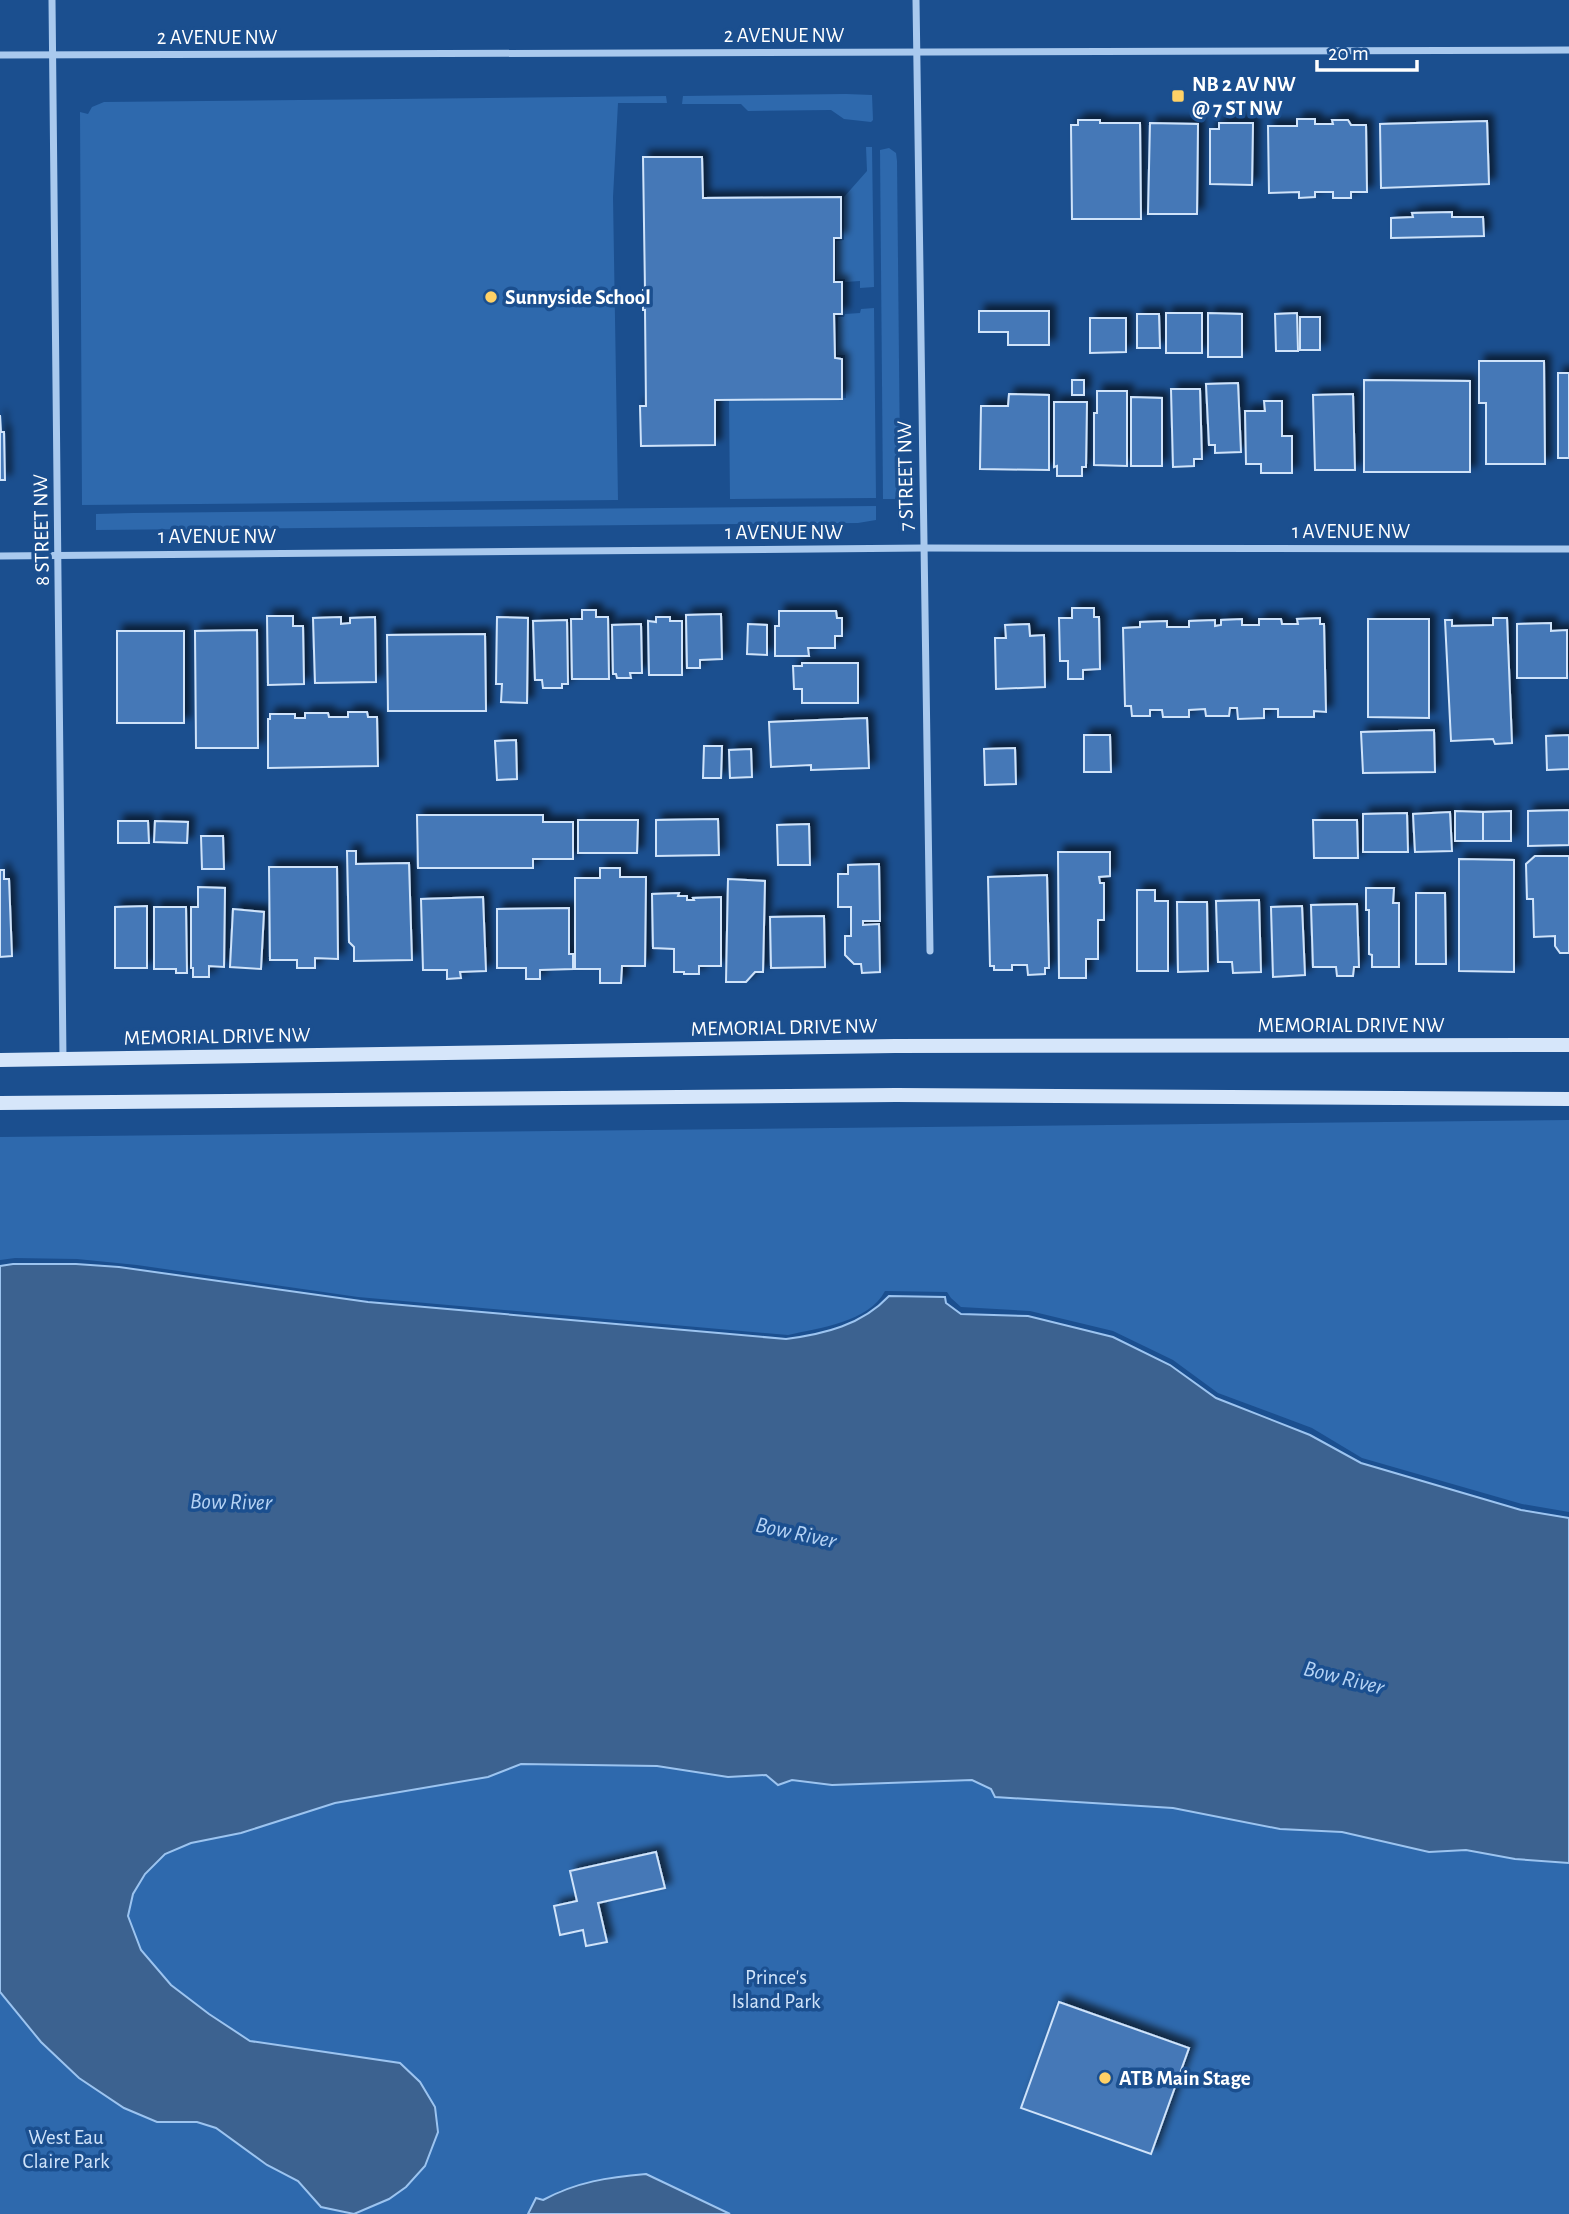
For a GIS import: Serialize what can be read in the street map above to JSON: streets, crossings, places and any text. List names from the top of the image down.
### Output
{
  "streets": {
    "main road": ["MEMORIAL DRIVE NW"],
    "street": [
      "2 AVENUE NW",
      "7 STREET NW",
      "8 STREET NW",
      "1 AVENUE NW"
    ]
  },
  "crossings": [
    ["2 AVENUE NW", "7 STREET NW"],
    ["2 AVENUE NW", "8 STREET NW"],
    ["7 STREET NW", "1 AVENUE NW"],
    ["8 STREET NW", "1 AVENUE NW"],
    ["8 STREET NW", "MEMORIAL DRIVE NW"]
  ],
  "water": ["Bow River"],
  "parks": ["Prince's Island Park", "West Eau Claire Park"],
  "places": {
    "transit": ["NB 2 AV NW @ 7 ST NW"],
    "other": ["Sunnyside School", "ATB Main Stage"]
  },
  "scale_bar": "20 m"
}
